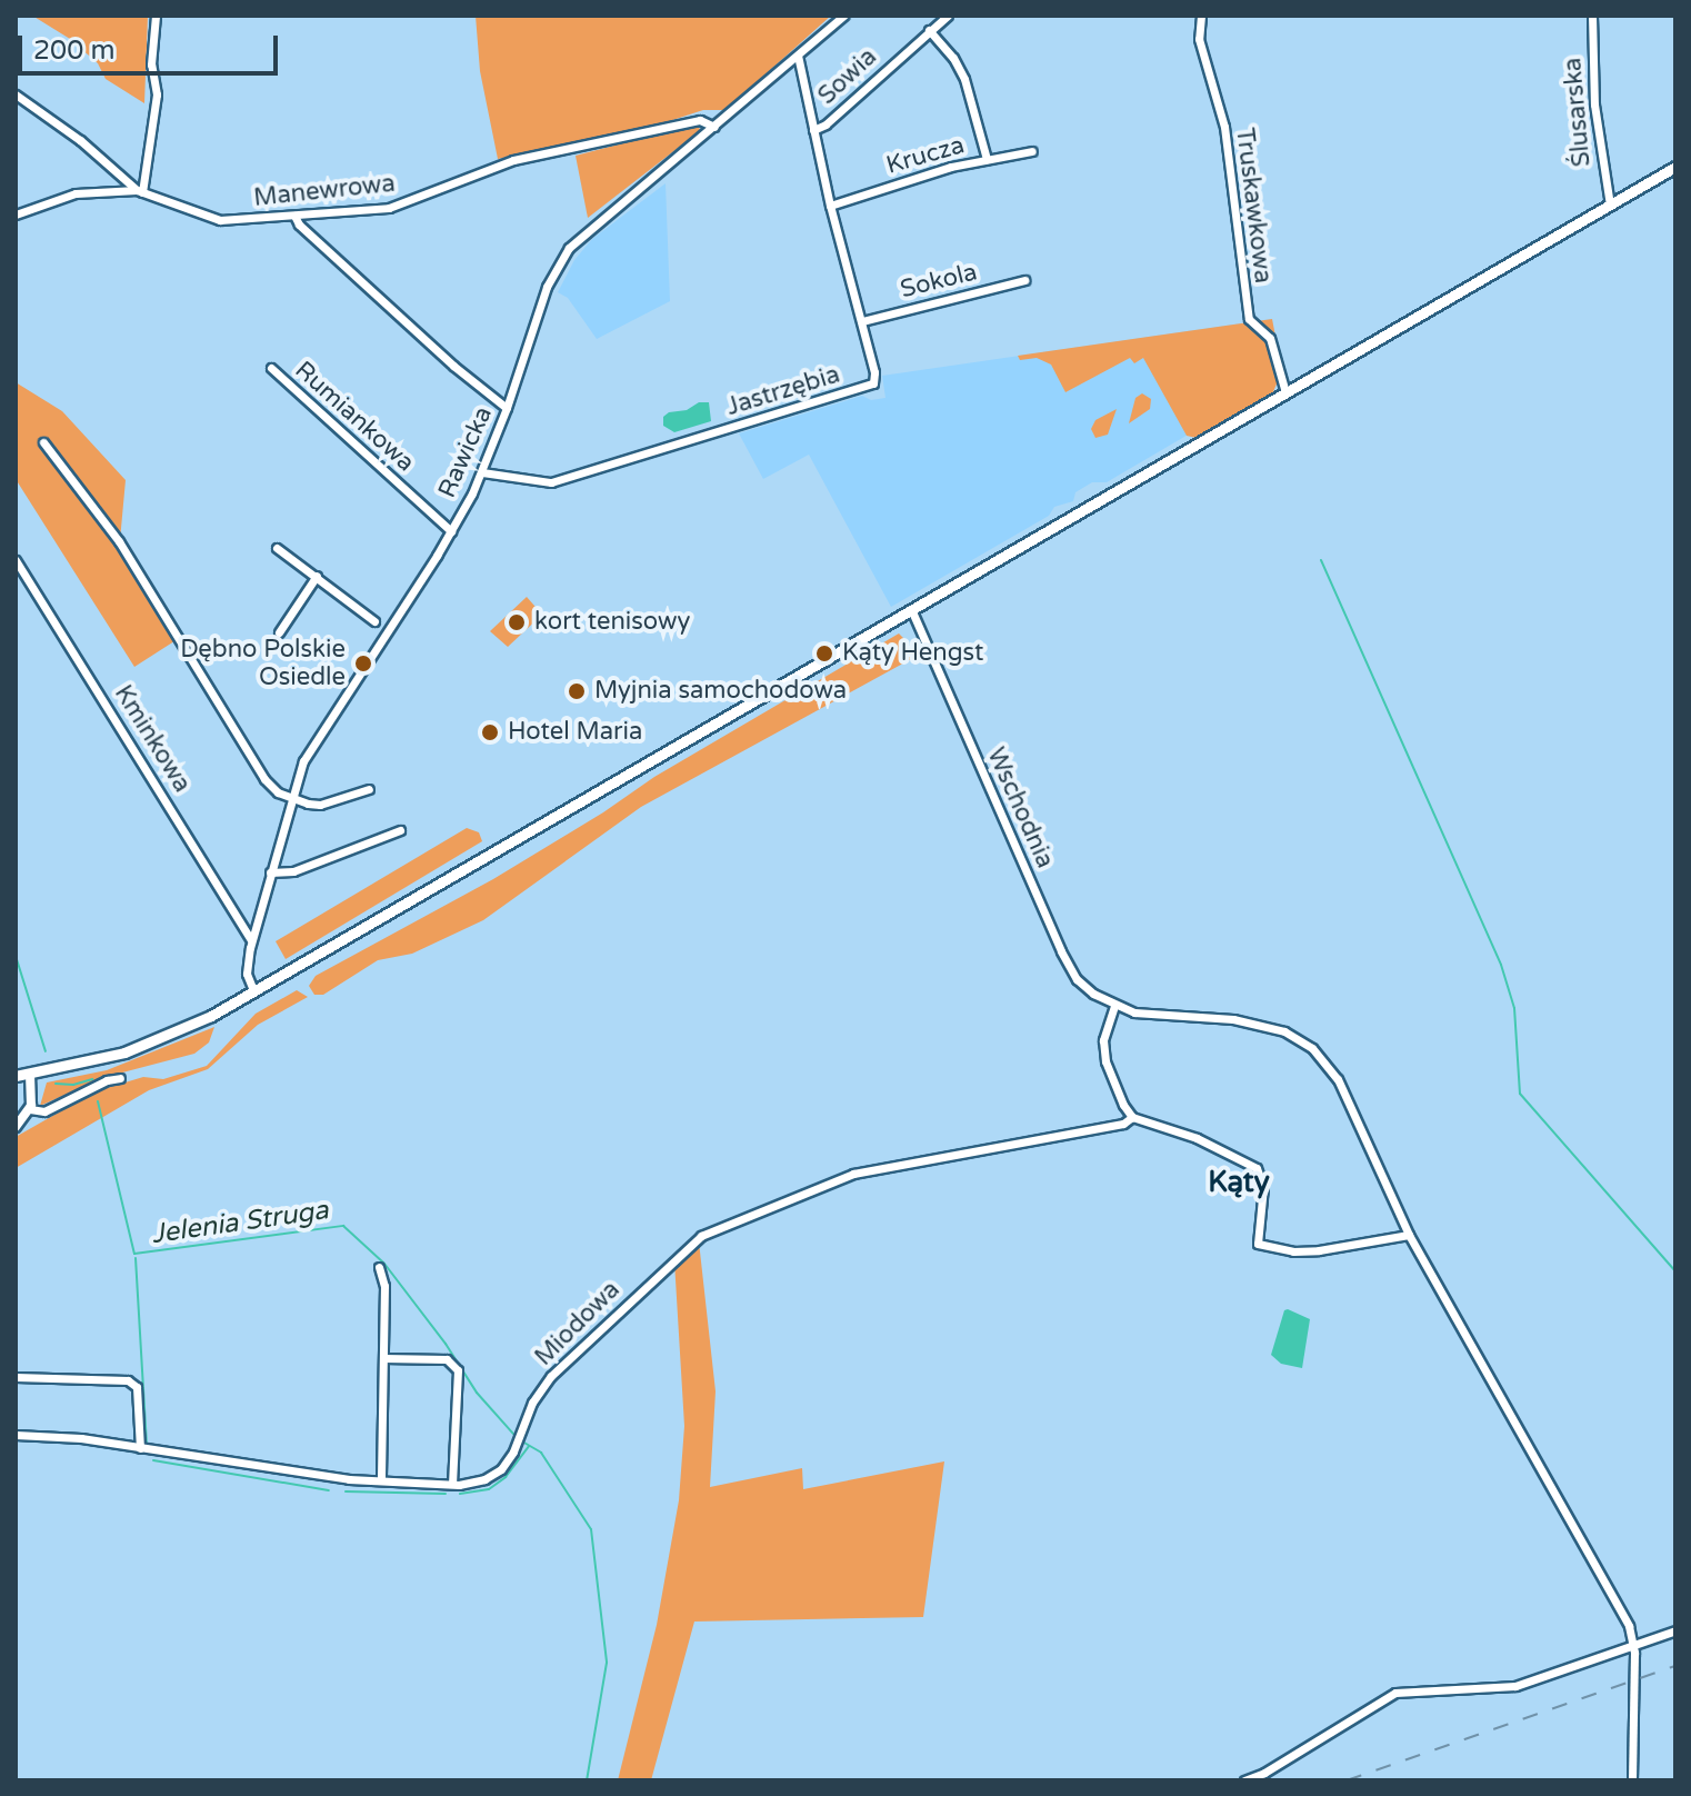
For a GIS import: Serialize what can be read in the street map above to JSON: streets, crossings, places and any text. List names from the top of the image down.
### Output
{
  "streets": {
    "street": [
      "Sowia",
      "Ślusarska",
      "Krucza",
      "Manewrowa",
      "Truskawkowa",
      "Sokola",
      "Jastrzębia",
      "Rumiankowa",
      "Rawicka",
      "Kminkowa",
      "Wschodnia",
      "Miodowa"
    ]
  },
  "crossings": [
    ["Sowia", "Jastrzębia"],
    ["Krucza", "Jastrzębia"],
    ["Manewrowa", "Rawicka"],
    ["Sokola", "Jastrzębia"],
    ["Jastrzębia", "Rawicka"],
    ["Rumiankowa", "Rawicka"],
    ["Rawicka", "Kminkowa"]
  ],
  "districts": ["Kąty"],
  "water": ["Jelenia Struga"],
  "places": [
    "kort tenisowy",
    "Kąty Hengst",
    "Dębno Polskie Osiedle",
    "Myjnia samochodowa",
    "Hotel Maria"
  ],
  "scale_bar": "200 m"
}
